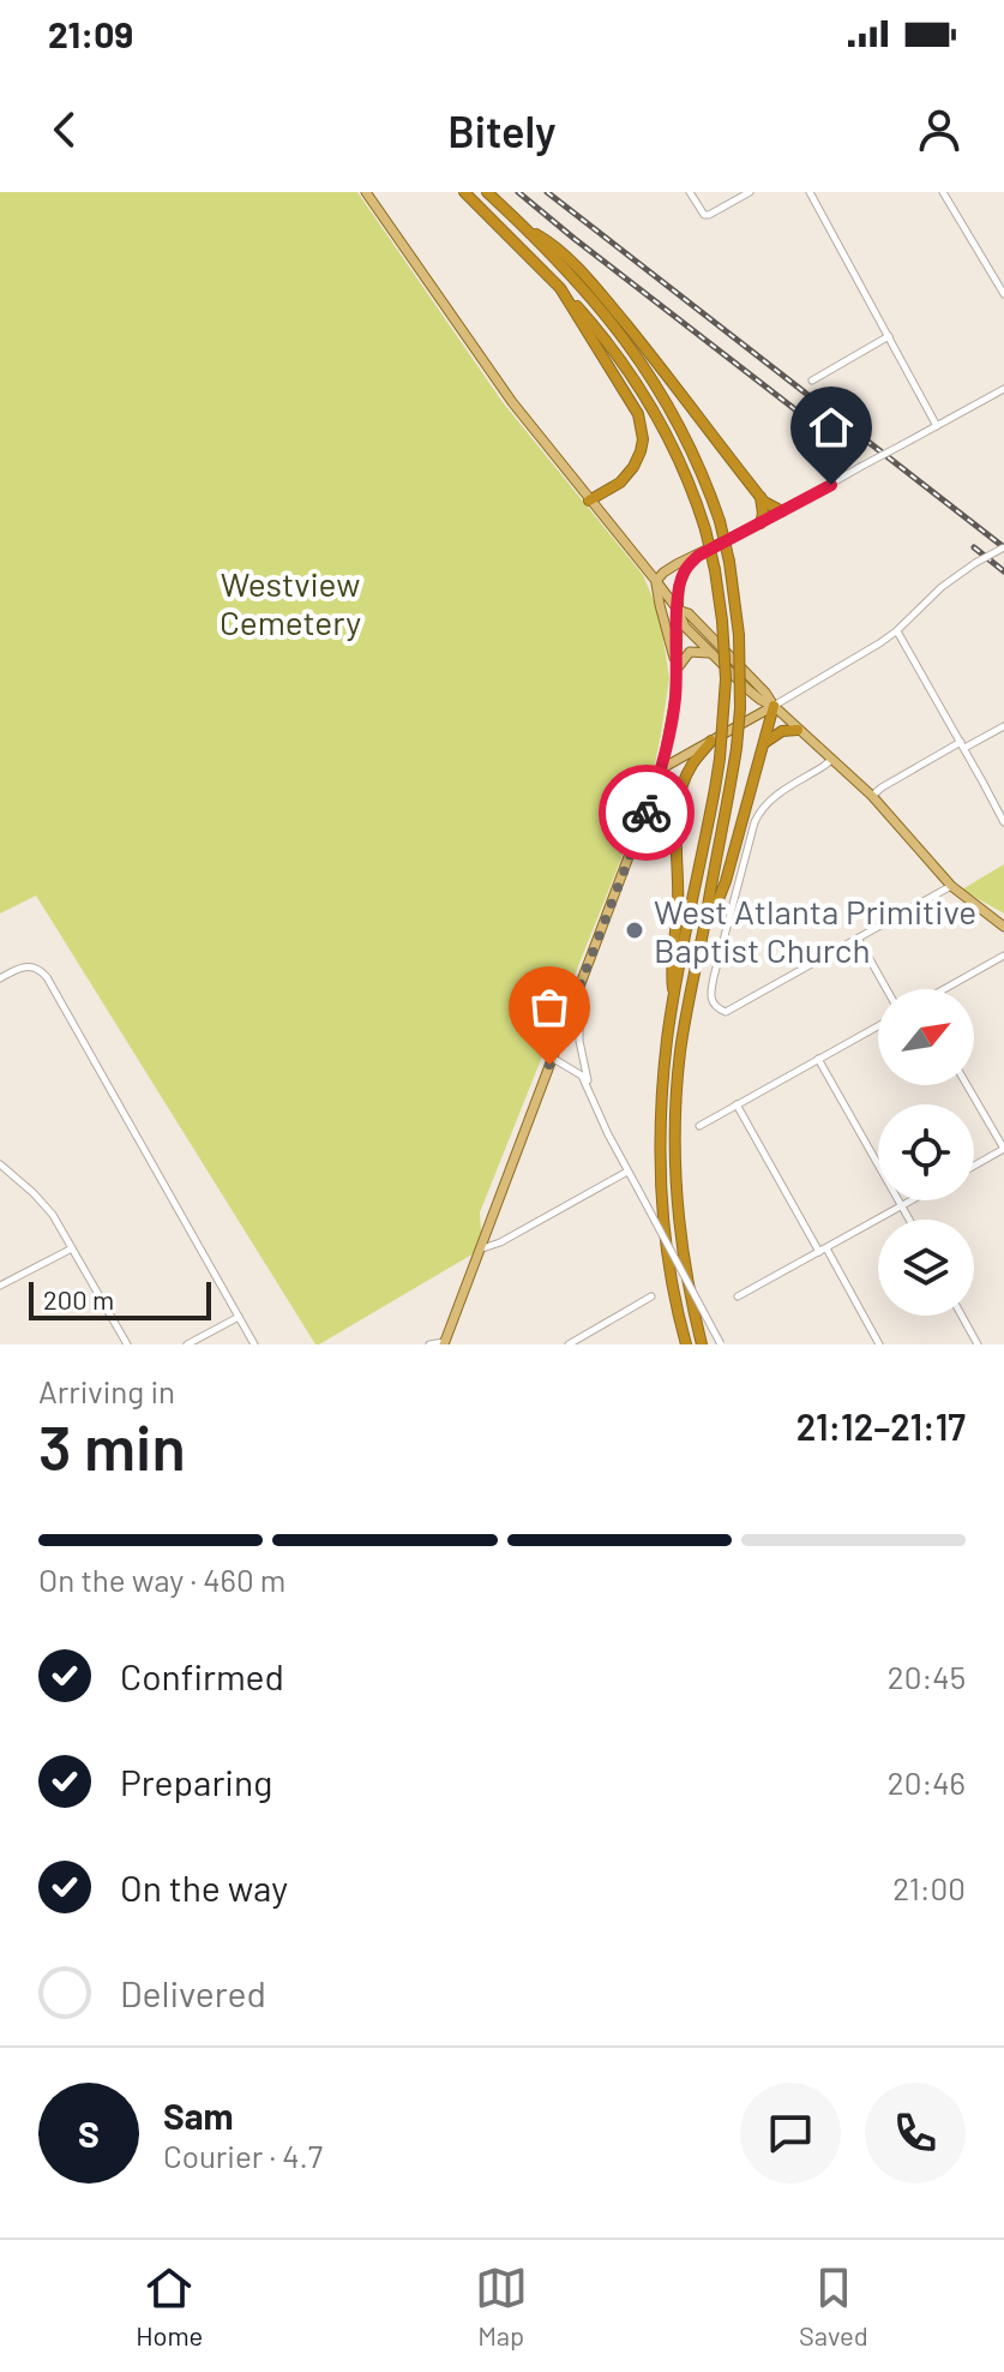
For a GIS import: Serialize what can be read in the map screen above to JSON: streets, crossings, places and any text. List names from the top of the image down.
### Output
{
  "parks": ["Westview Cemetery"],
  "places": ["West Atlanta Primitive Baptist Church"],
  "scale_bar": "200 m",
  "north": "top right",
  "page": {
    "status": "21:09",
    "header": "Bitely",
    "scale": "200 m",
    "heading": ["3 min", "Arriving in", "21:12–21:17"],
    "panel": ["Sam", "Courier · 4.7"],
    "bar": "On the way · 460 m",
    "list": [
      ["Confirmed", "20:45"],
      ["Preparing", "20:46"],
      ["On the way", "21:00"],
      "Delivered"
    ],
    "round": "S",
    "tabs": ["Home", "Map", "Saved"]
  }
}
